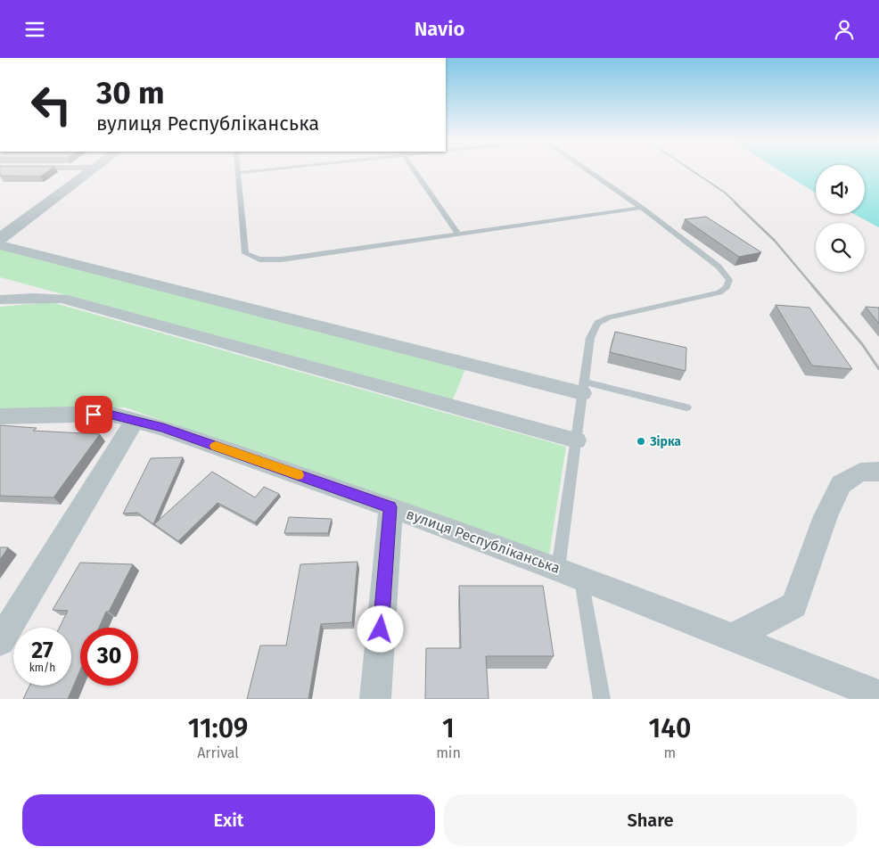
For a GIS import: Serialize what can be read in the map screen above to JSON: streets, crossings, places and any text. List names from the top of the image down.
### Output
{
  "streets": {
    "street": ["вулиця Республіканська"]
  },
  "places": ["Зірка"],
  "page": {
    "header": "Navio",
    "turn": ["30 m", "вулиця Республіканська"],
    "speed": "27 km/h",
    "limit": "30",
    "eta": [
      "11:09",
      "Arrival",
      "1",
      "min",
      "140",
      "m"
    ],
    "buttons": ["Exit", "Share"]
  }
}
